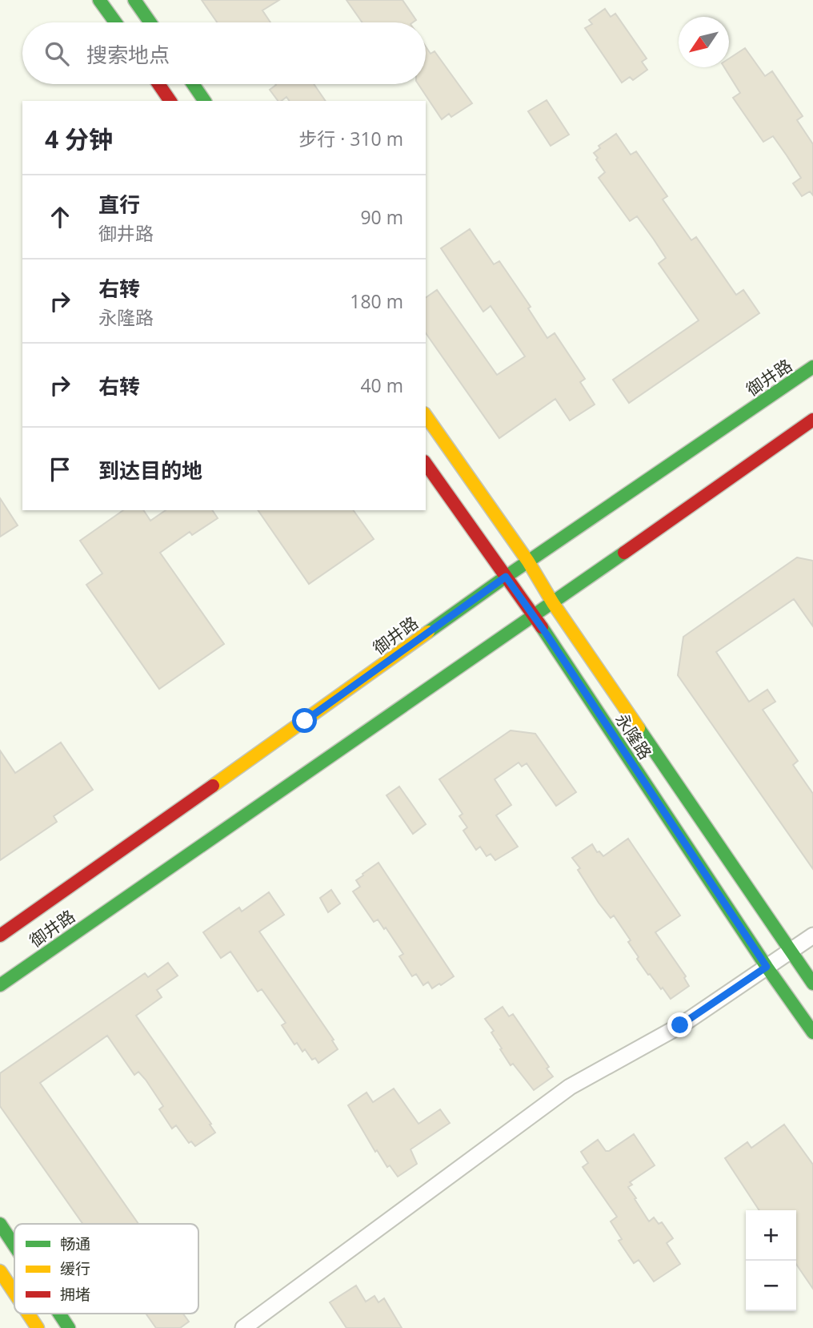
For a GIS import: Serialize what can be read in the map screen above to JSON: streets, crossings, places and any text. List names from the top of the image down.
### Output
{
  "streets": {
    "street": ["御井路", "永隆路"]
  },
  "crossings": [
    ["御井路", "永隆路"]
  ],
  "legend": ["畅通", "缓行", "拥堵"],
  "north": "bottom left",
  "page": {
    "search": "搜索地点",
    "heading": ["4 分钟", "步行 · 310 m"],
    "list": [
      ["直行", "御井路", "90 m"],
      ["右转", "永隆路", "180 m"],
      ["右转", "40 m"],
      "到达目的地"
    ],
    "map_buttons": ["+", "−"]
  }
}
